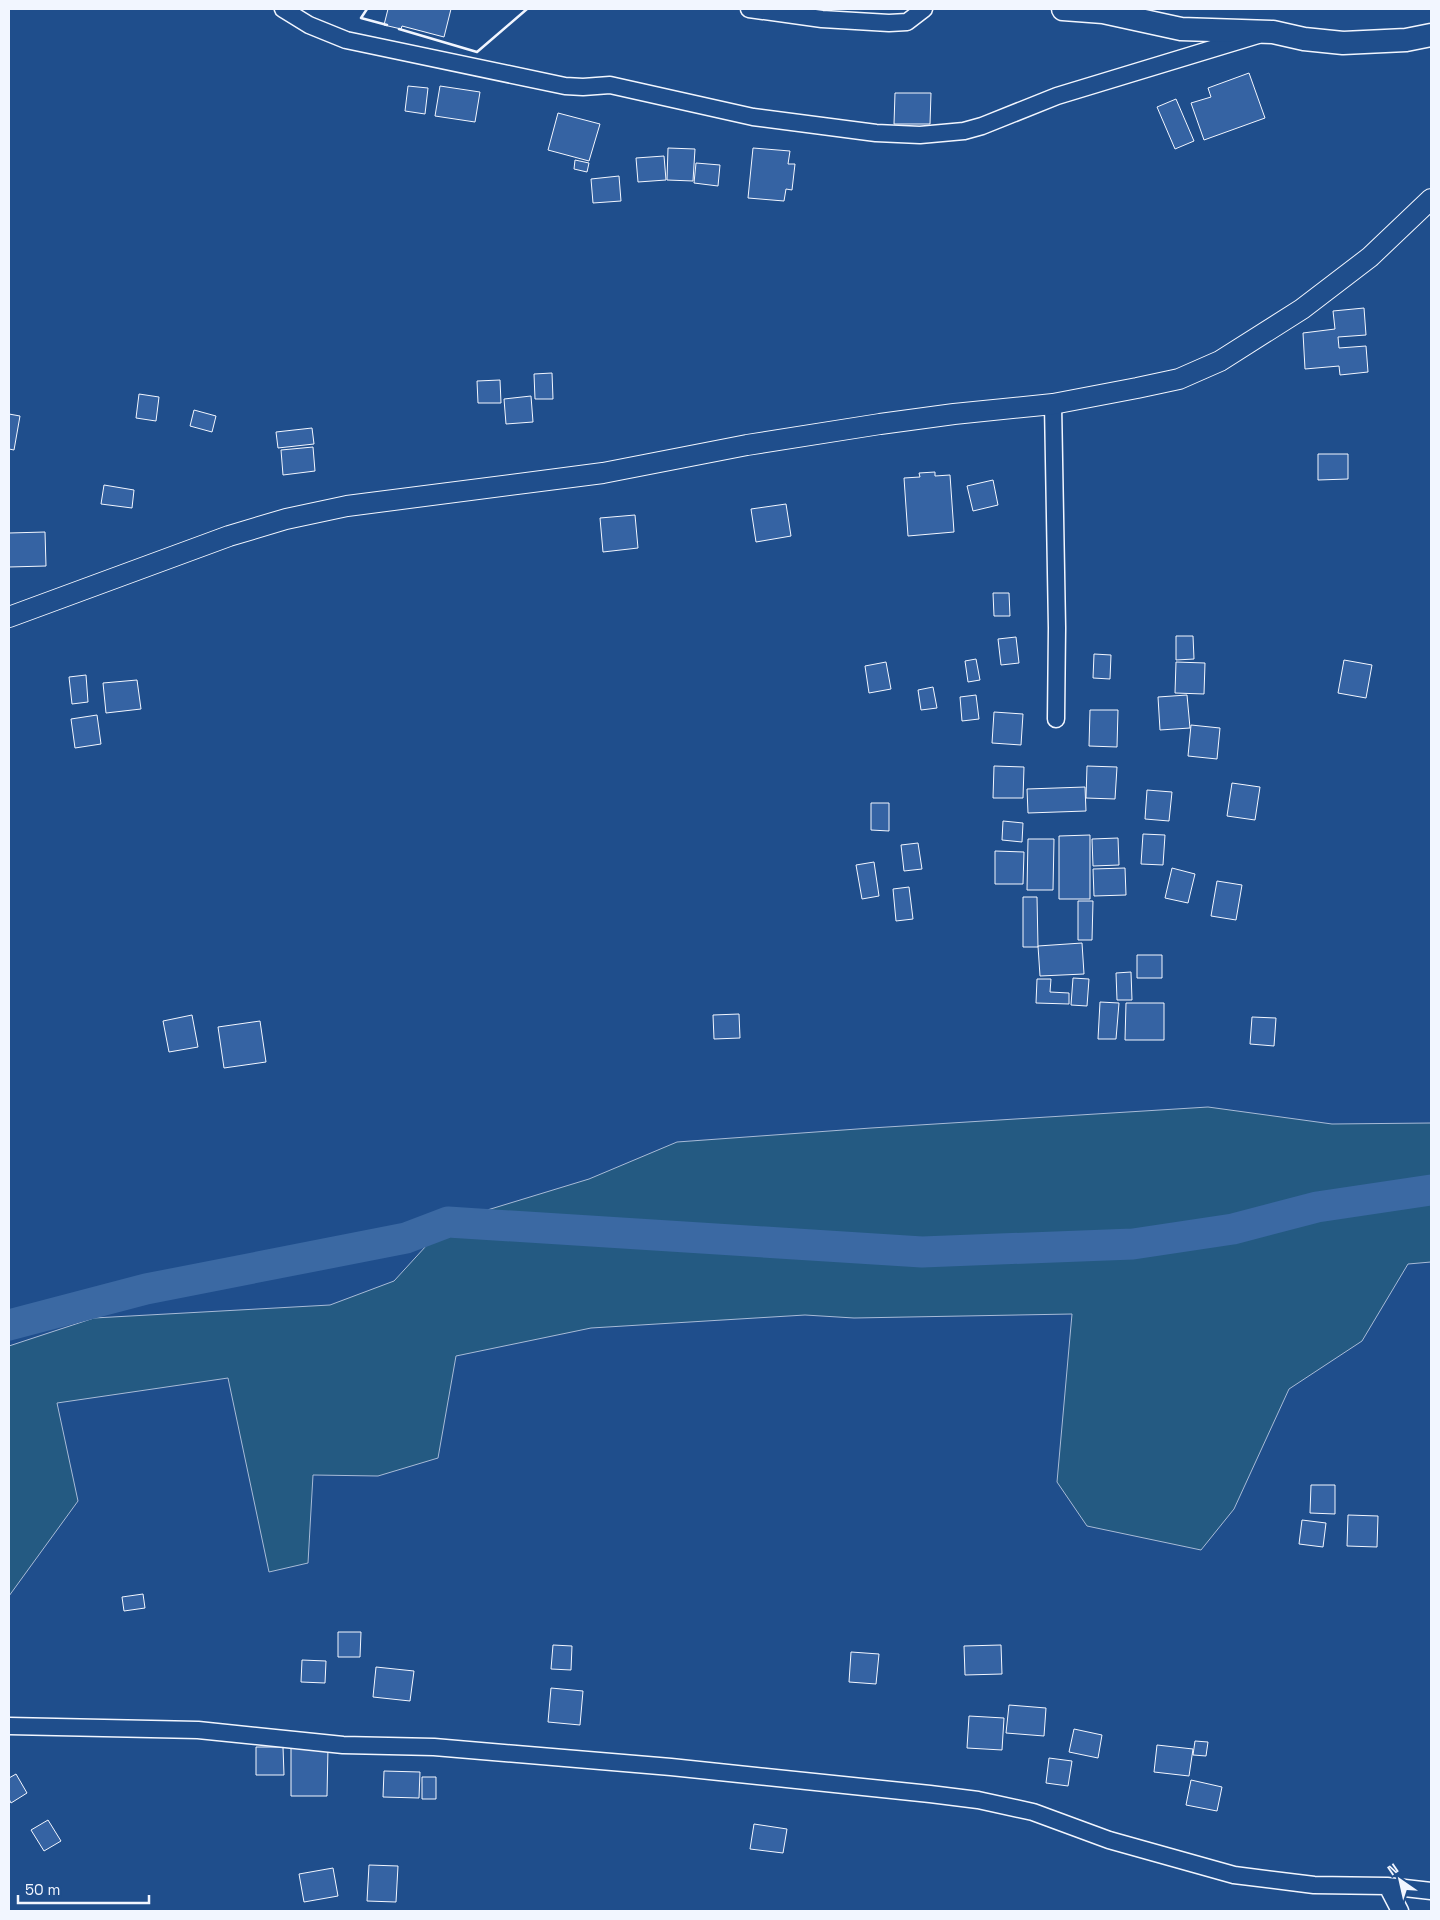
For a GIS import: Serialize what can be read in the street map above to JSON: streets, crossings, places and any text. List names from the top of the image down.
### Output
{
  "scale_bar": "50 m",
  "north": "top left"
}
